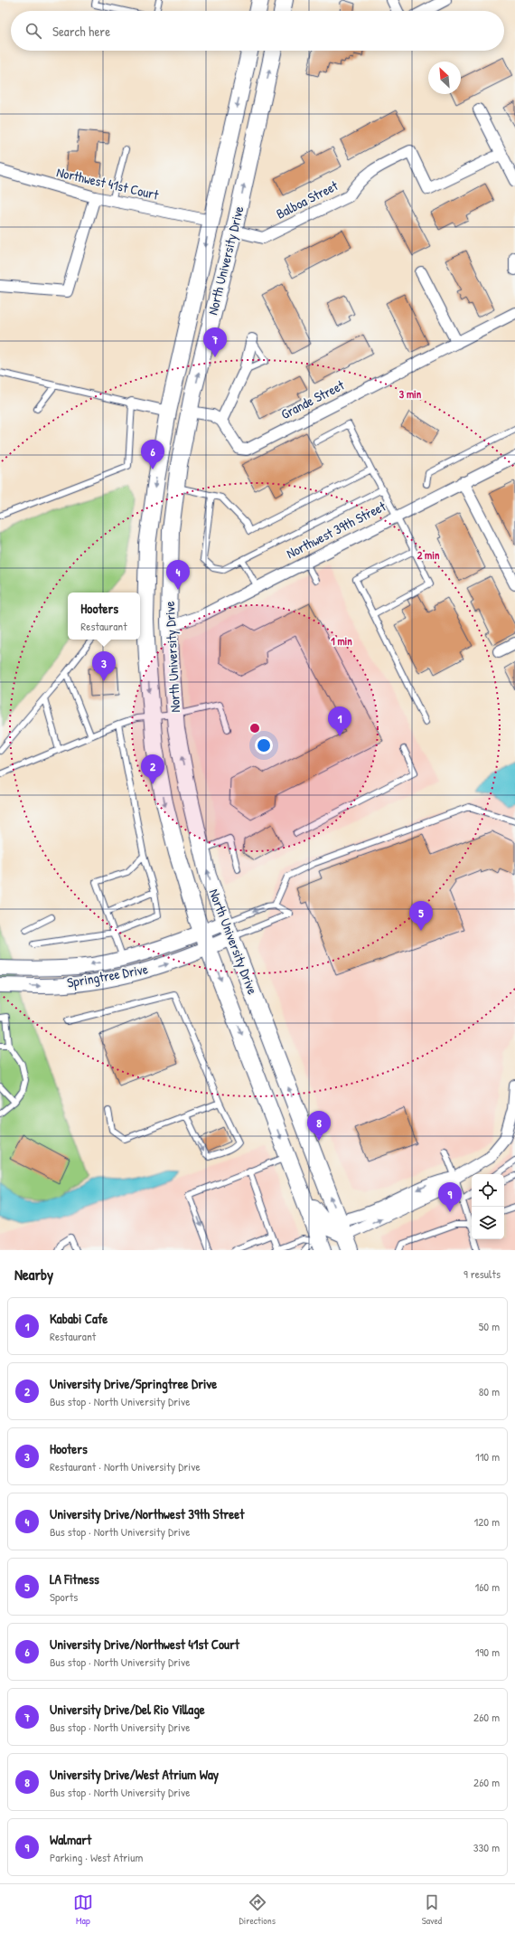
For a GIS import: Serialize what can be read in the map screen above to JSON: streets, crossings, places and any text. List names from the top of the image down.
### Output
{
  "streets": {
    "main road": ["North University Drive"],
    "street": [
      "Northwest 41st Court",
      "Balboa Street",
      "Grande Street",
      "Northwest 39th Street",
      "Springtree Drive"
    ]
  },
  "crossings": [
    ["Northwest 41st Court", "North University Drive"],
    ["Balboa Street", "North University Drive"],
    ["North University Drive", "Northwest 39th Street"],
    ["North University Drive", "Springtree Drive"]
  ],
  "north": "top left",
  "page": {
    "search": "Search here",
    "pins": [
      "7",
      "6",
      "4",
      "3",
      "1",
      "2",
      "5",
      "8",
      "9"
    ],
    "popup": ["Hooters", "Restaurant"],
    "heading": ["Nearby", "9 results"],
    "list": [
      {
        "mark": "1",
        "name": "Kababi Cafe",
        "note": "Restaurant",
        "value": "50 m"
      },
      {
        "mark": "2",
        "name": "University Drive/Springtree Drive",
        "note": "Bus stop · North University Drive",
        "value": "80 m"
      },
      {
        "mark": "3",
        "name": "Hooters",
        "note": "Restaurant · North University Drive",
        "value": "110 m"
      },
      {
        "mark": "4",
        "name": "University Drive/Northwest 39th Street",
        "note": "Bus stop · North University Drive",
        "value": "120 m"
      },
      {
        "mark": "5",
        "name": "LA Fitness",
        "note": "Sports",
        "value": "160 m"
      },
      {
        "mark": "6",
        "name": "University Drive/Northwest 41st Court",
        "note": "Bus stop · North University Drive",
        "value": "190 m"
      },
      {
        "mark": "7",
        "name": "University Drive/Del Rio Village",
        "note": "Bus stop · North University Drive",
        "value": "260 m"
      },
      {
        "mark": "8",
        "name": "University Drive/West Atrium Way",
        "note": "Bus stop · North University Drive",
        "value": "260 m"
      },
      {
        "mark": "9",
        "name": "Walmart",
        "note": "Parking · West Atrium",
        "value": "330 m"
      }
    ],
    "nav": ["Map", "Directions", "Saved"]
  },
  "rings": ["3 min", "2 min", "1 min"]
}
